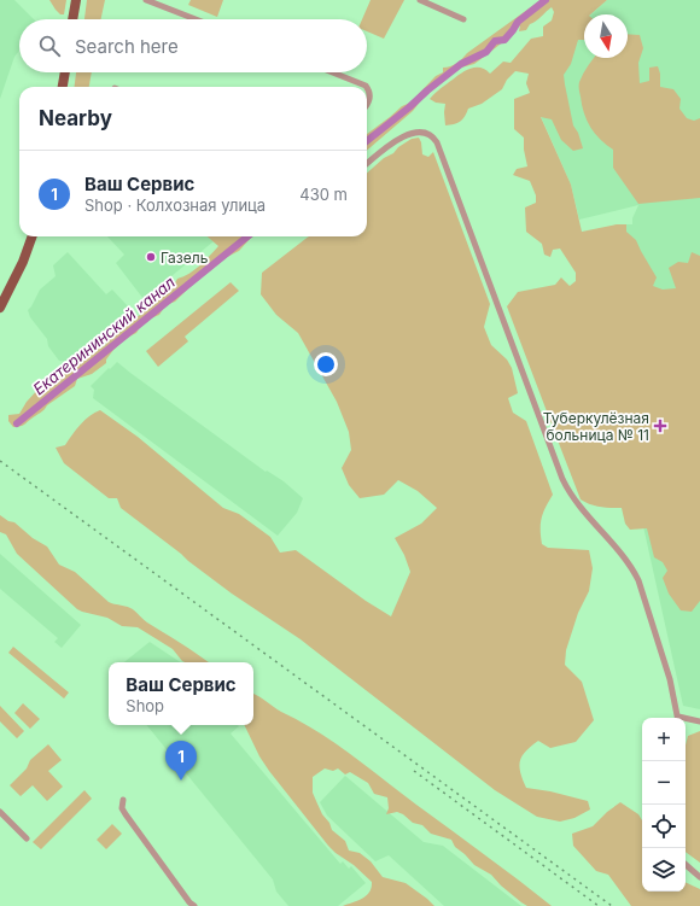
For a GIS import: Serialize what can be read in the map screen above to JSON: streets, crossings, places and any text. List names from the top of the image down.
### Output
{
  "water": ["Екатерининский канал"],
  "places": {
    "other": ["Газель"],
    "health": ["Туберкулёзная больница № 11"]
  },
  "north": "bottom",
  "page": {
    "search": "Search here",
    "heading": "Nearby",
    "list": [
      {
        "mark": "1",
        "name": "Ваш Сервис",
        "note": "Shop · Колхозная улица",
        "value": "430 m"
      }
    ],
    "popup": ["Ваш Сервис", "Shop"],
    "map_buttons": ["+", "−"],
    "pins": "1"
  }
}
